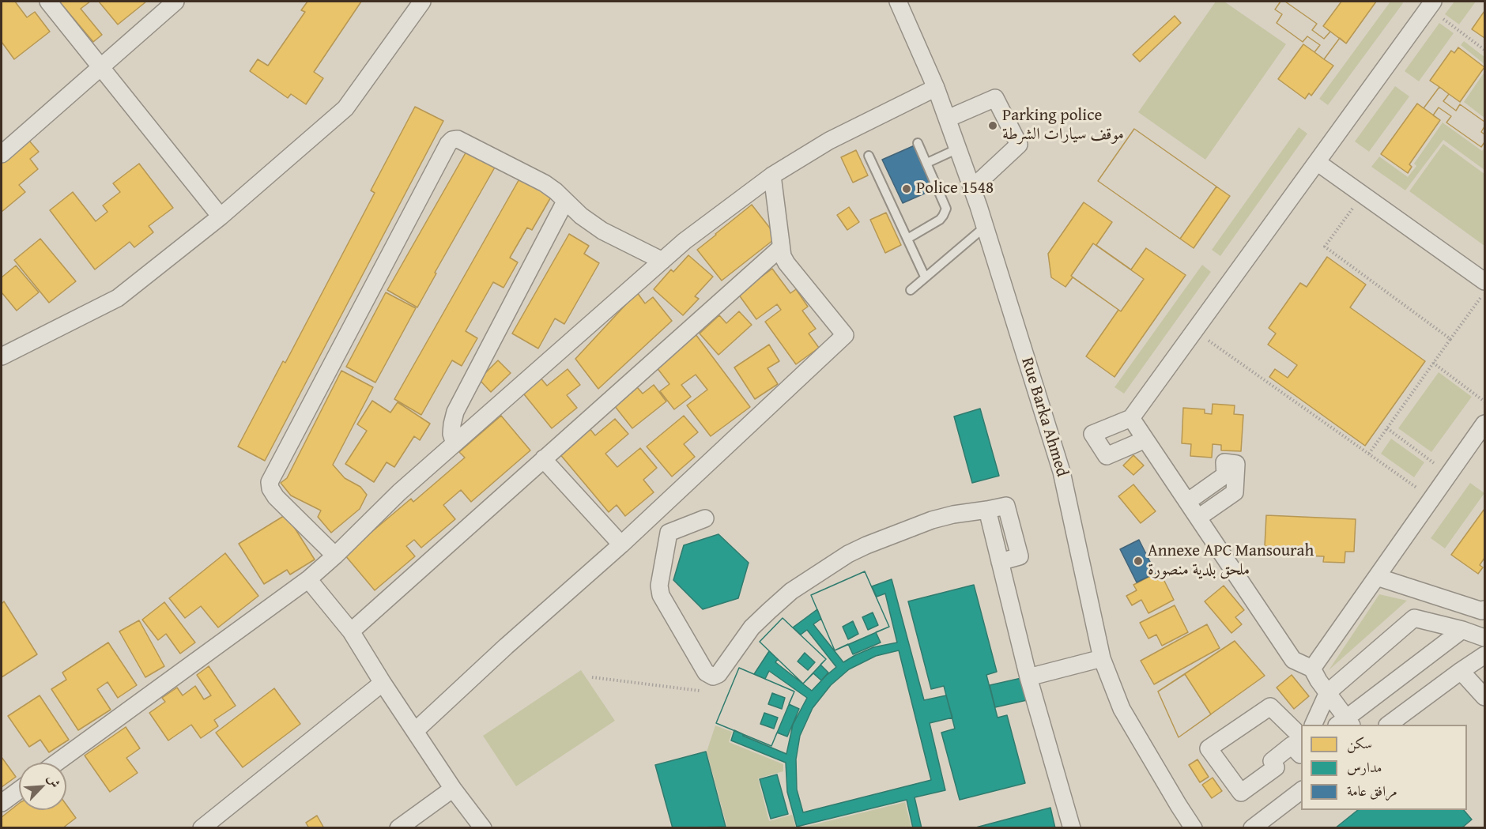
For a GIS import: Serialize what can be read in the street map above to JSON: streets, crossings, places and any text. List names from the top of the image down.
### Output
{
  "streets": {
    "street": ["Rue Barka Ahmed"]
  },
  "places": ["Parking police موقف سيارات الشرطة", "Police 1548", "Annexe APC Mansourah ملحق بلدية منصورة"],
  "legend": ["سكن", "مدارس", "مرافق عامة"],
  "north": "top right"
}
